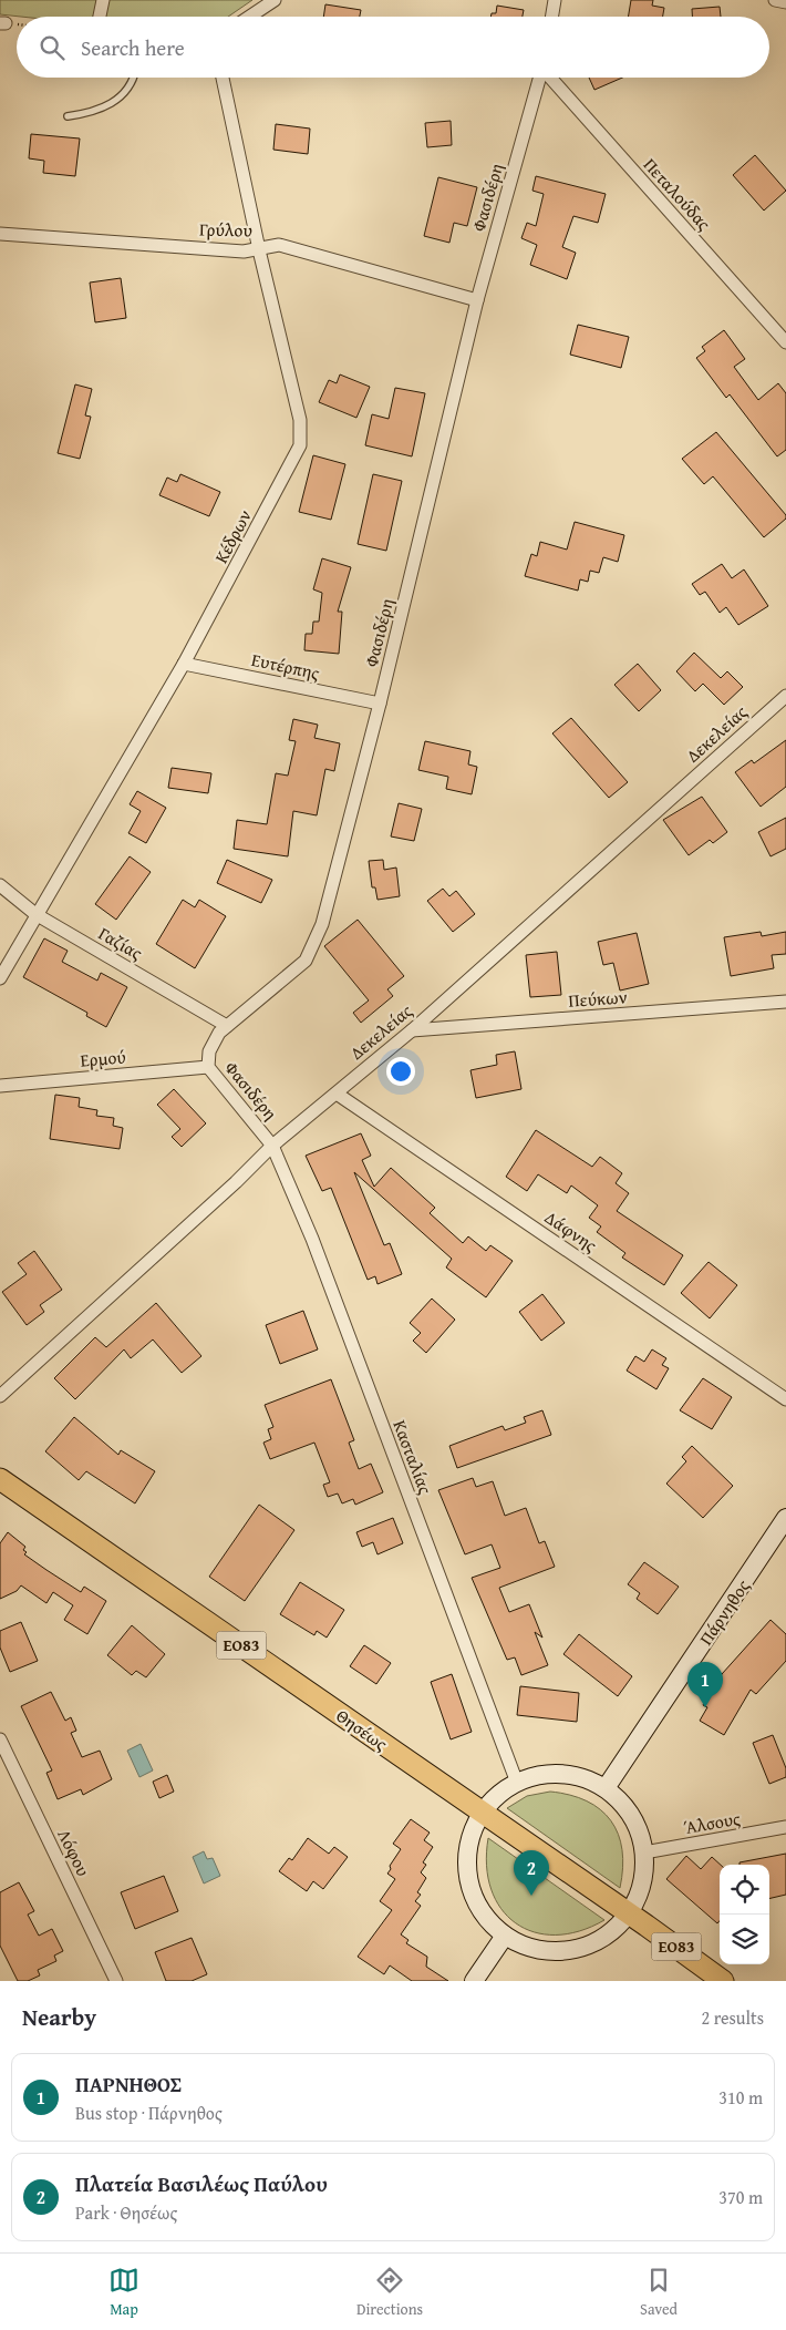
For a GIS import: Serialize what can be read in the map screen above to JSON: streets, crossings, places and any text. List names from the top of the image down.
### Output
{
  "streets": {
    "main road": ["ΕΟ83", "Θησέως"],
    "street": [
      "Πεταλούδας",
      "Φασιδέρη",
      "Γρύλου",
      "Κέδρων",
      "Ευτέρπης",
      "Δεκελείας",
      "Γαζίας",
      "Πεύκων",
      "Ερμού",
      "Δάφνης",
      "Κασταλίας",
      "Πάρνηθος",
      "Άλσους",
      "Λόφου"
    ]
  },
  "crossings": [
    ["Φασιδέρη", "Γρύλου"],
    ["Φασιδέρη", "Ευτέρπης"],
    ["Φασιδέρη", "Δεκελείας"],
    ["Φασιδέρη", "Γαζίας"],
    ["Φασιδέρη", "Ερμού"],
    ["Φασιδέρη", "Κασταλίας"],
    ["Γρύλου", "Κέδρων"],
    ["Κέδρων", "Ευτέρπης"],
    ["Κέδρων", "Γαζίας"],
    ["Δεκελείας", "Πεύκων"],
    ["Δεκελείας", "Δάφνης"],
    ["Δεκελείας", "Κασταλίας"]
  ],
  "page": {
    "search": "Search here",
    "pins": ["1", "2"],
    "heading": ["Nearby", "2 results"],
    "list": [
      {
        "mark": "1",
        "name": "ΠΑΡΝΗΘΟΣ",
        "note": "Bus stop · Πάρνηθος",
        "value": "310 m"
      },
      {
        "mark": "2",
        "name": "Πλατεία Βασιλέως Παύλου",
        "note": "Park · Θησέως",
        "value": "370 m"
      }
    ],
    "nav": ["Map", "Directions", "Saved"]
  }
}
